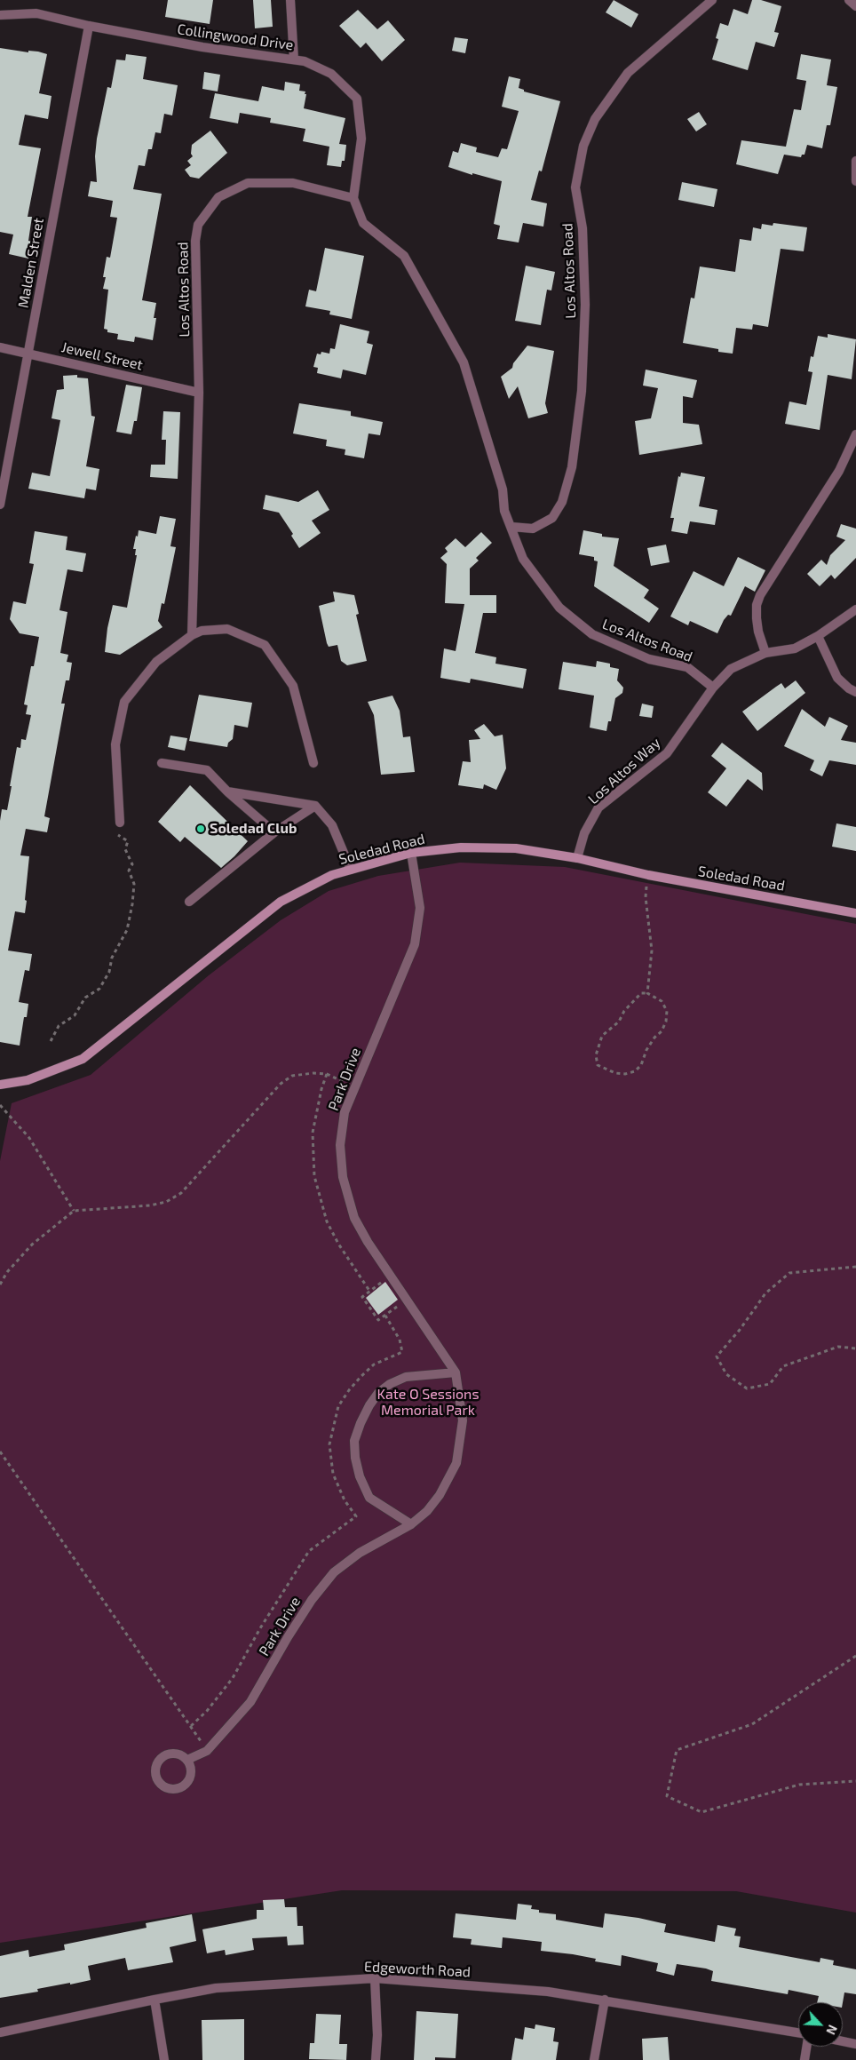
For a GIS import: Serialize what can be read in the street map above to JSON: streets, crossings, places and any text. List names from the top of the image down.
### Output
{
  "streets": {
    "street": [
      "Collingwood Drive",
      "Malden Street",
      "Los Altos Road",
      "Jewell Street",
      "Los Altos Way",
      "Soledad Road",
      "Park Drive",
      "Edgeworth Road"
    ]
  },
  "crossings": [
    ["Collingwood Drive", "Malden Street"],
    ["Collingwood Drive", "Los Altos Road"],
    ["Malden Street", "Jewell Street"],
    ["Los Altos Road", "Jewell Street"],
    ["Los Altos Road", "Los Altos Way"],
    ["Los Altos Way", "Soledad Road"],
    ["Soledad Road", "Park Drive"]
  ],
  "parks": ["Kate O Sessions Memorial Park"],
  "places": ["Soledad Club"],
  "north": "bottom right"
}
